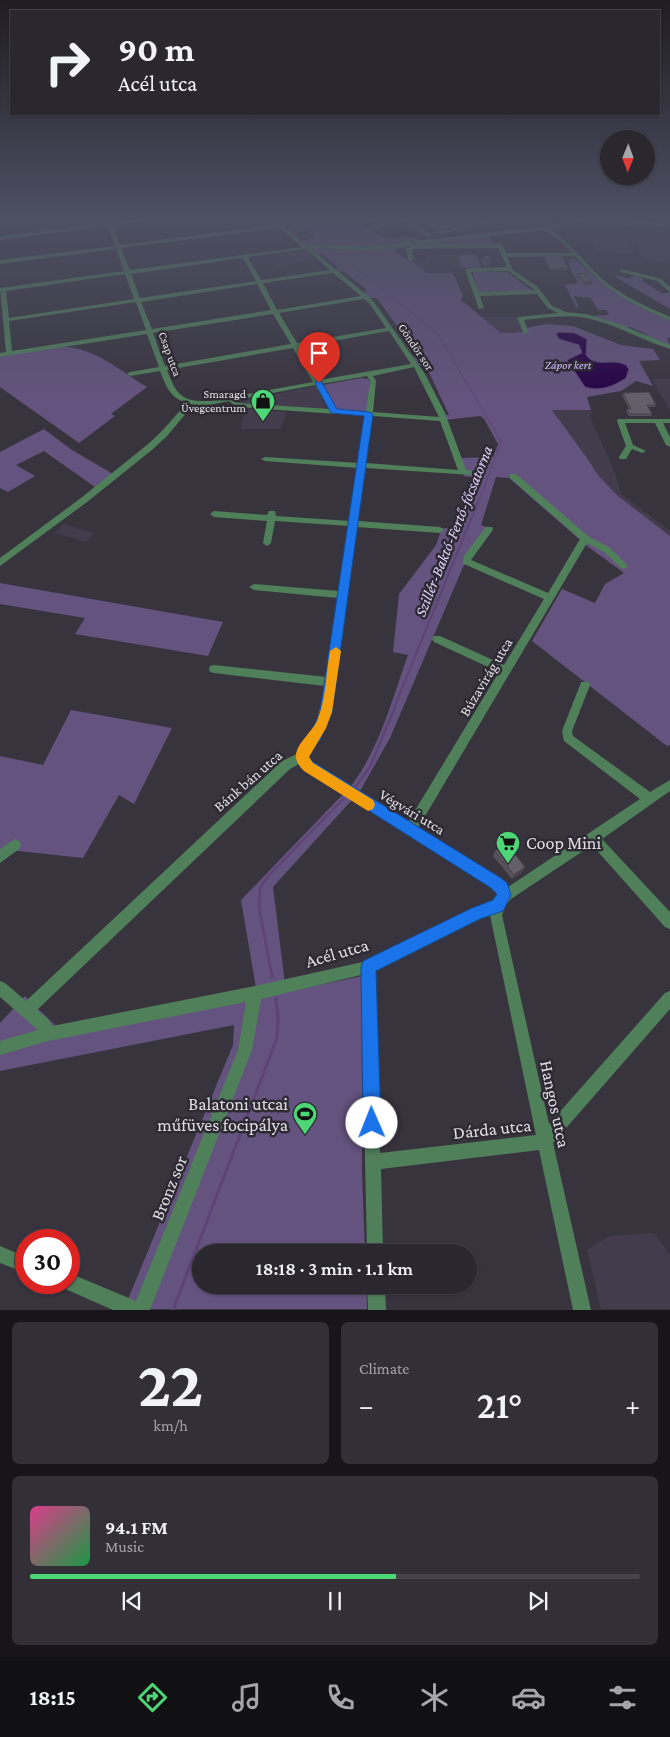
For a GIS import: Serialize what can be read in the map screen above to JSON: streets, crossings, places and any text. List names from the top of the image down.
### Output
{
  "streets": {
    "street": [
      "Göndör sor",
      "Csap utca",
      "Búzavirág utca",
      "Bánk bán utca",
      "Végvári utca",
      "Acél utca",
      "Hangos utca",
      "Dárda utca",
      "Bronz sor"
    ]
  },
  "crossings": [
    ["Búzavirág utca", "Végvári utca"],
    ["Bánk bán utca", "Végvári utca"],
    ["Végvári utca", "Acél utca"],
    ["Végvári utca", "Hangos utca"],
    ["Acél utca", "Hangos utca"],
    ["Acél utca", "Bronz sor"],
    ["Hangos utca", "Dárda utca"]
  ],
  "water": ["Szillér-Baktó-Fertő-főcsatorna"],
  "parks": ["Zápor kert"],
  "places": {
    "shop": ["Smaragd Üvegcentrum"],
    "supermarket": ["Coop Mini"],
    "sports": ["Balatoni utcai műfüves focipálya"]
  },
  "north": "bottom",
  "page": {
    "turn": ["90 m", "Acél utca"],
    "limit": "30",
    "trip": "18:18 · 3 min · 1.1 km",
    "tile": [
      ["22", "km/h"],
      "Climate"
    ],
    "heat": ["−", "21°", "+"],
    "song": ["94.1 FM", "Music"],
    "tabs": "18:15"
  }
}
